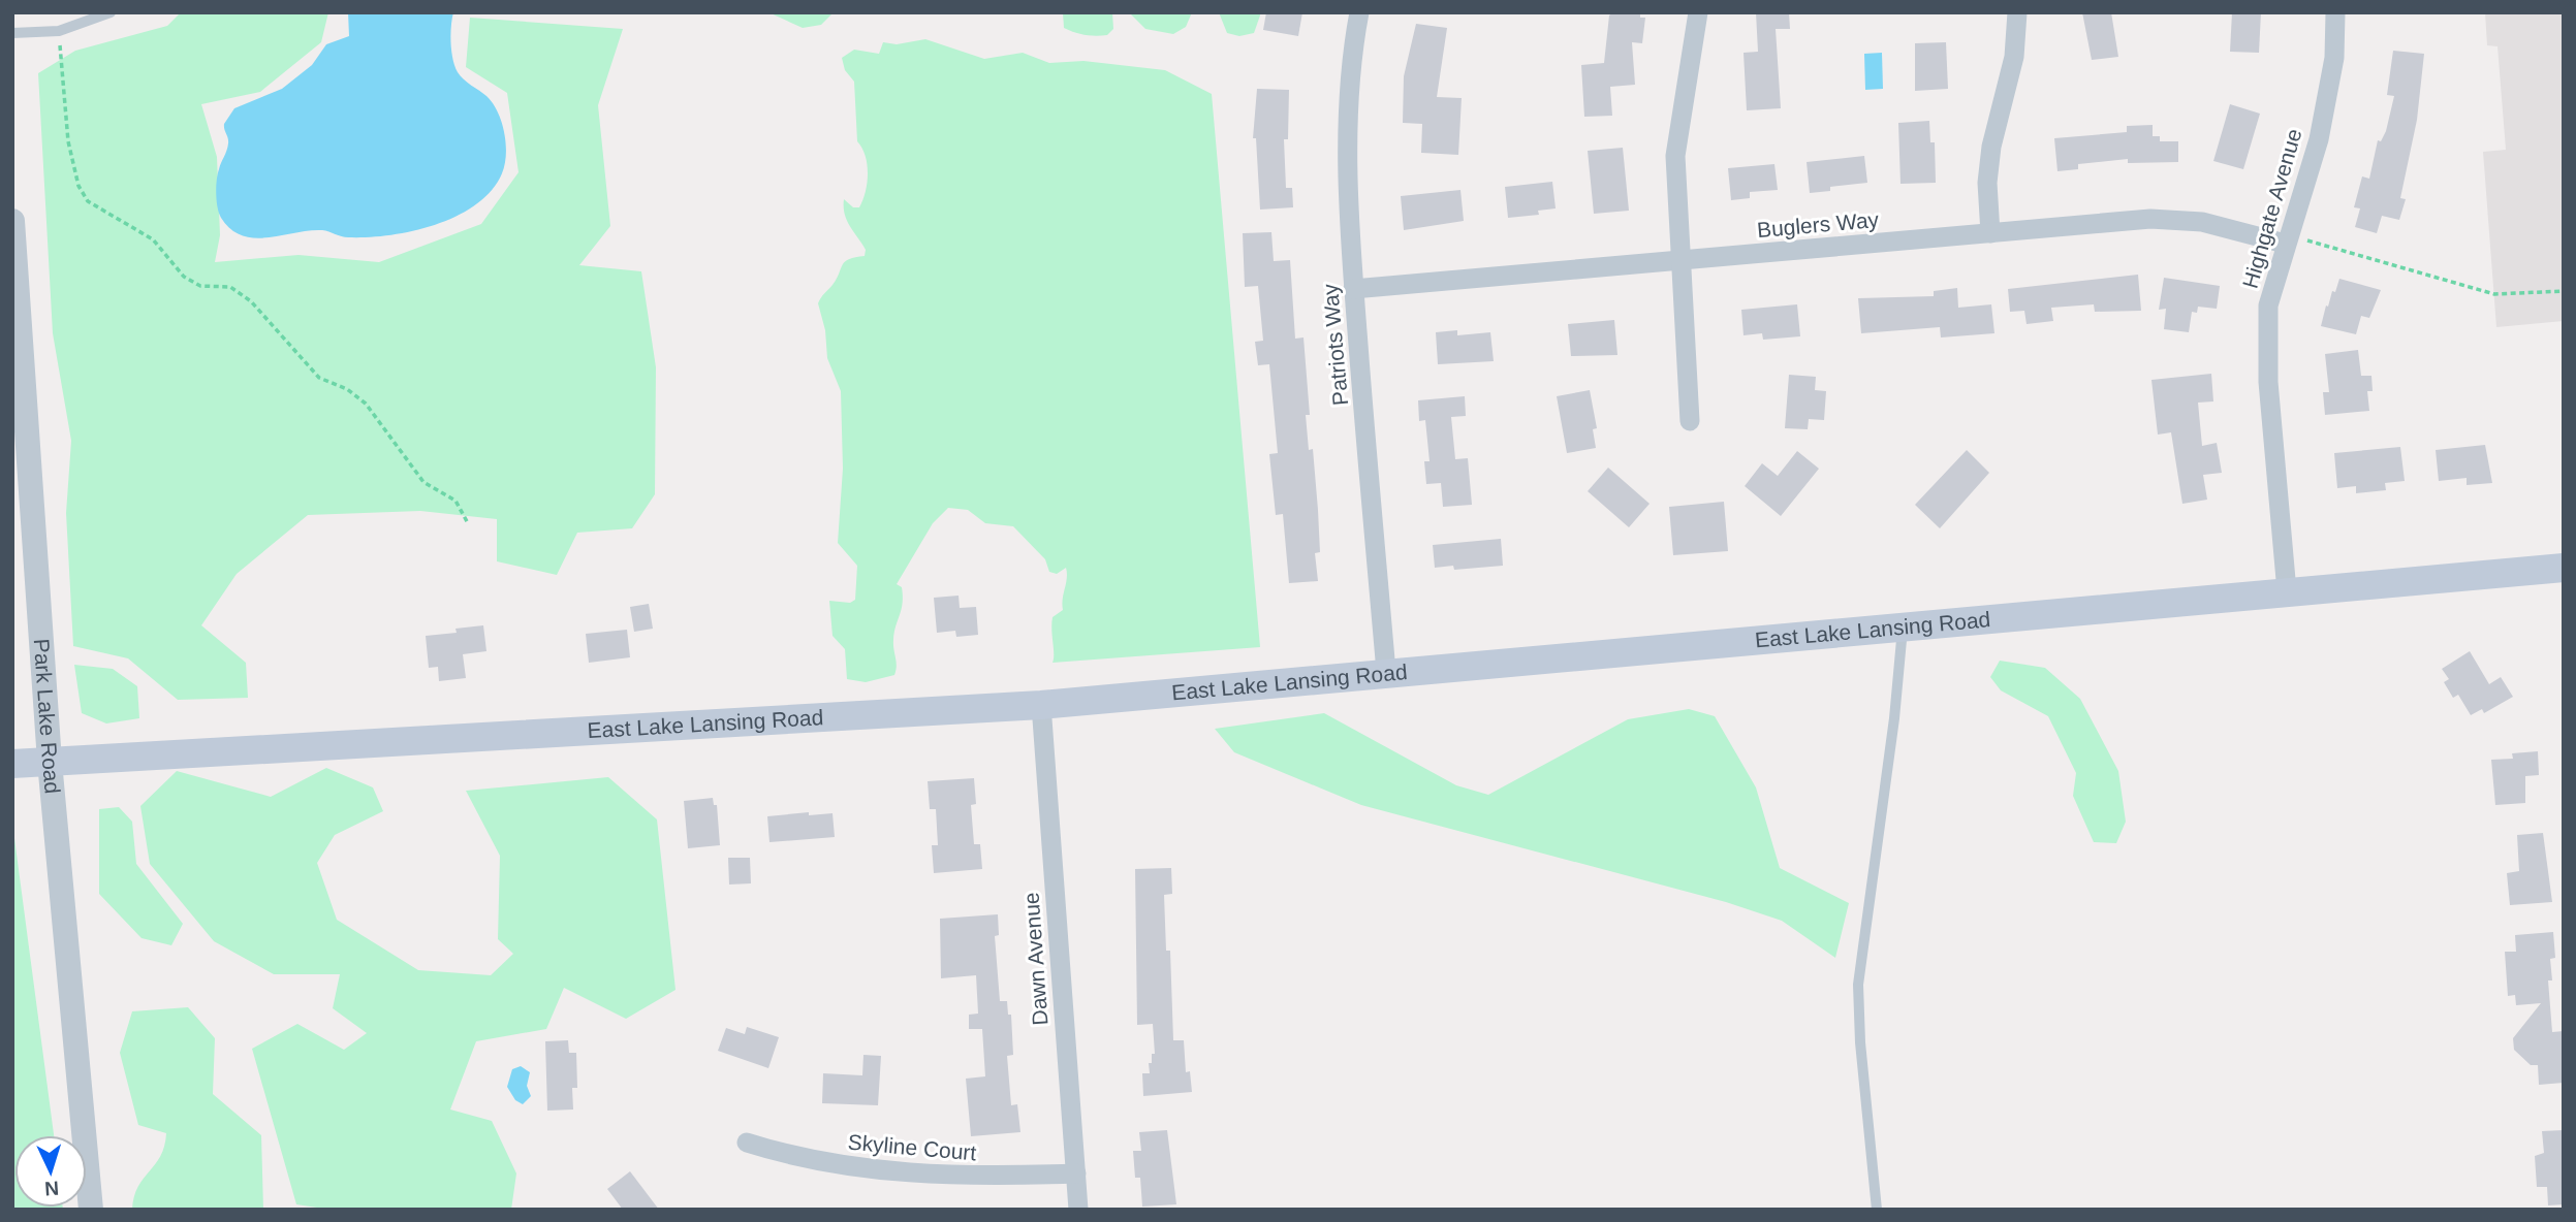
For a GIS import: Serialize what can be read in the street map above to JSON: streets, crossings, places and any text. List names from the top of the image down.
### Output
{
  "streets": {
    "main road": ["East Lake Lansing Road"],
    "street": [
      "Highgate Avenue",
      "Buglers Way",
      "Patriots Way",
      "Park Lake Road",
      "Dawn Avenue",
      "Skyline Court"
    ]
  },
  "crossings": [
    ["Highgate Avenue", "Buglers Way"],
    ["Highgate Avenue", "East Lake Lansing Road"],
    ["Buglers Way", "Patriots Way"],
    ["Patriots Way", "East Lake Lansing Road"],
    ["East Lake Lansing Road", "Park Lake Road"],
    ["East Lake Lansing Road", "Dawn Avenue"],
    ["Dawn Avenue", "Skyline Court"]
  ],
  "north": "bottom"
}
